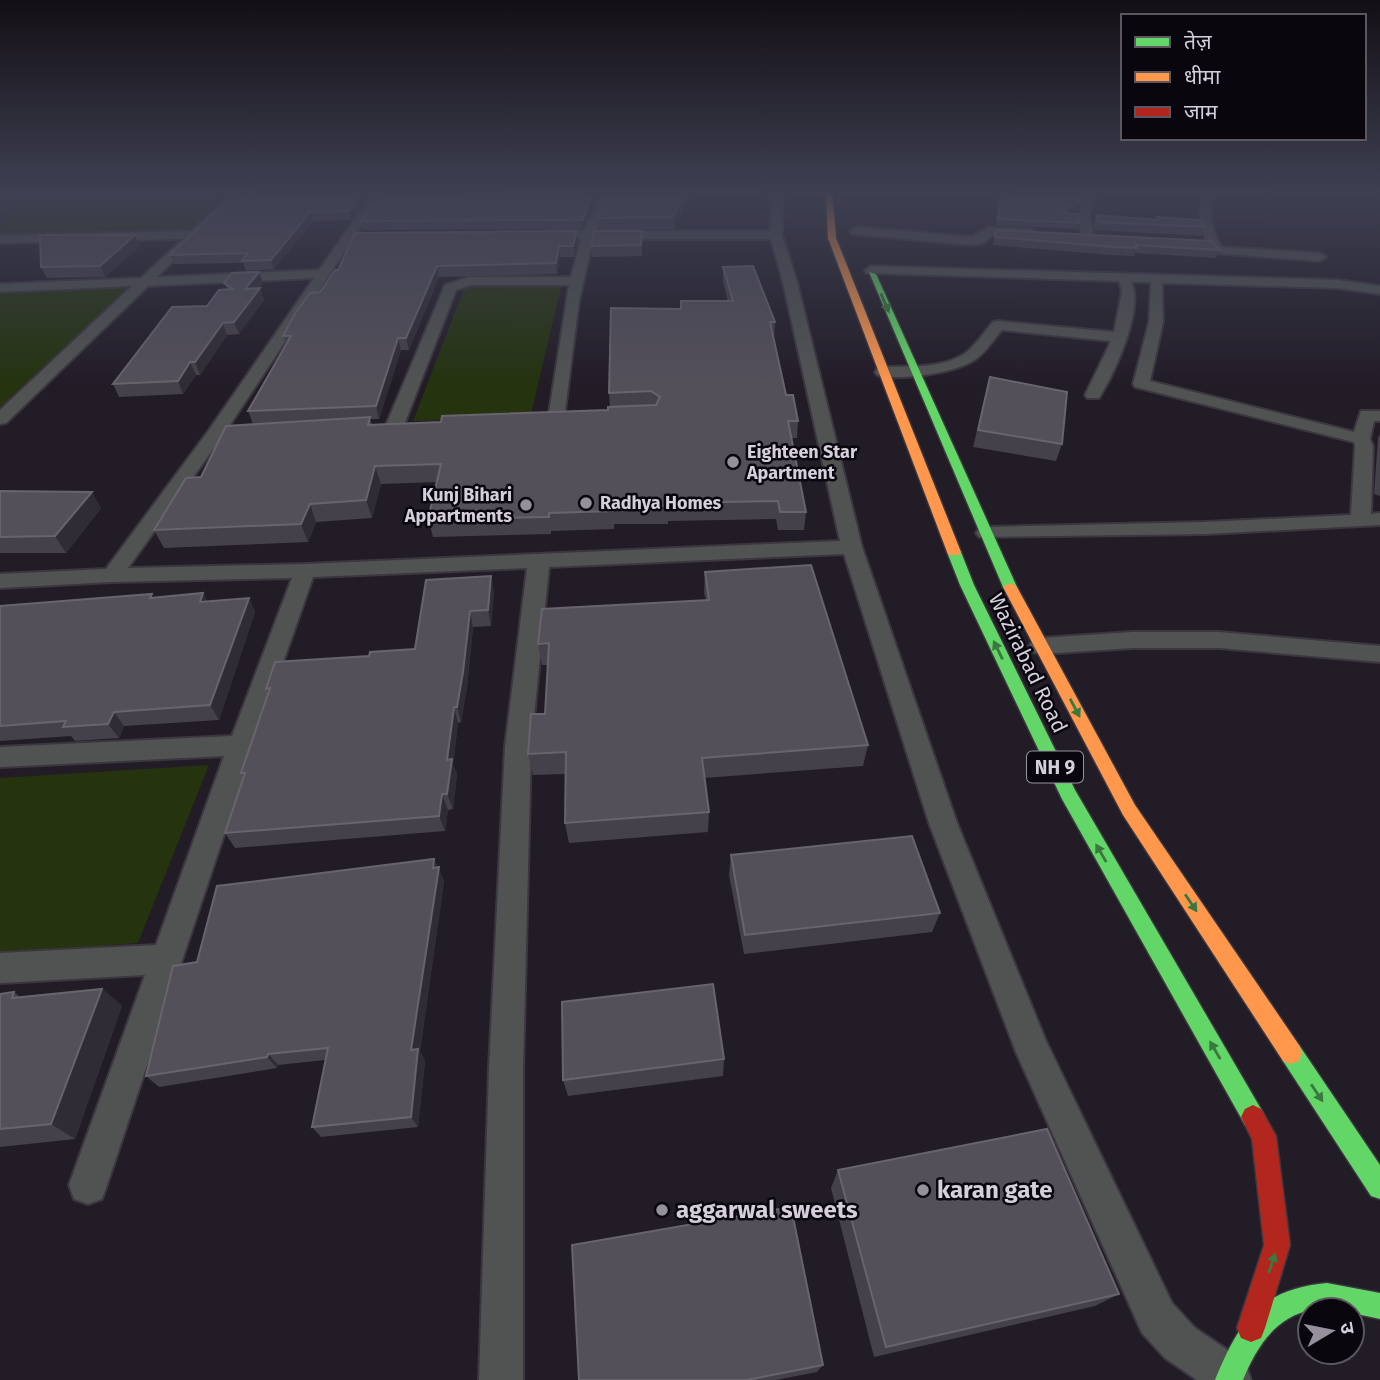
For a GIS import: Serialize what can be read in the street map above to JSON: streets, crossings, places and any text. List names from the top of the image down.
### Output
{
  "streets": {
    "highway": ["Wazirabad Road", "NH 9"]
  },
  "places": [
    "Eighteen Star Apartment",
    "Radhya Homes",
    "Kunj Bihari Appartments",
    "karan gate",
    "aggarwal sweets"
  ],
  "legend": ["तेज़", "धीमा", "जाम"],
  "north": "right"
}
